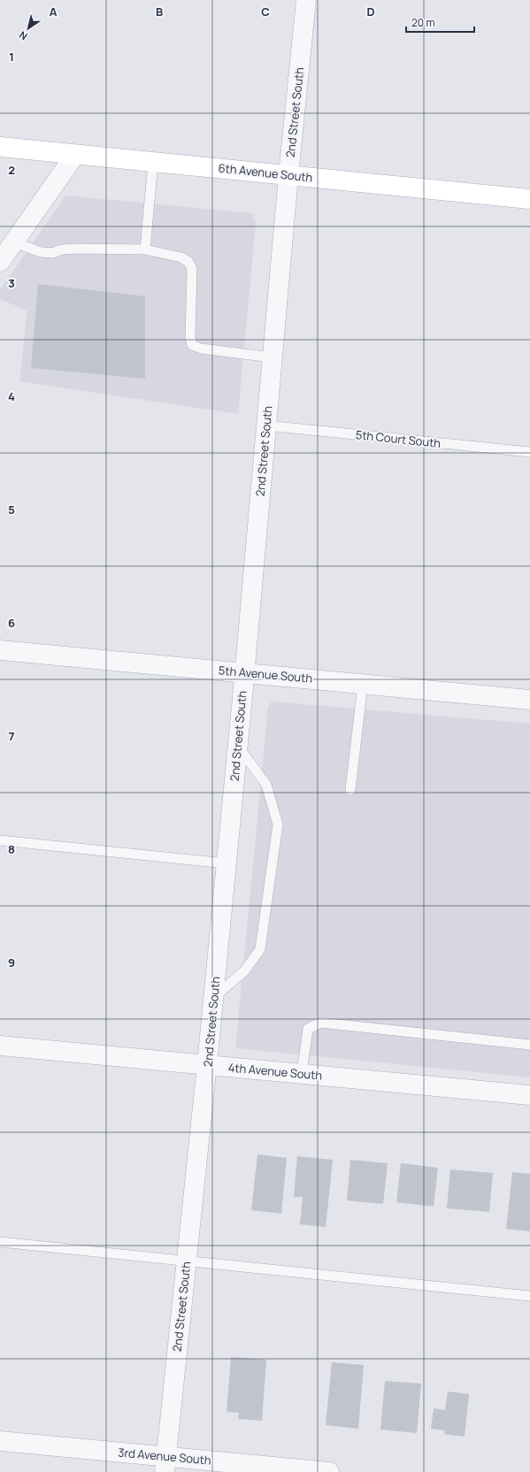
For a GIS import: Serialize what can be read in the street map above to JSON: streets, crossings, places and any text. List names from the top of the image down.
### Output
{
  "streets": {
    "main road": ["6th Avenue South"],
    "street": [
      "2nd Street South",
      "5th Avenue South",
      "4th Avenue South",
      "3rd Avenue South"
    ],
    "lane": ["5th Court South"]
  },
  "crossings": [
    ["2nd Street South", "6th Avenue South"],
    ["2nd Street South", "5th Court South"],
    ["2nd Street South", "5th Avenue South"],
    ["2nd Street South", "4th Avenue South"],
    ["2nd Street South", "3rd Avenue South"]
  ],
  "scale_bar": "20 m",
  "north": "bottom left",
  "grid": {
    "columns": [
      "A",
      "B",
      "C",
      "D"
    ],
    "rows": [
      "1",
      "2",
      "3",
      "4",
      "5",
      "6",
      "7",
      "8",
      "9"
    ]
  }
}
